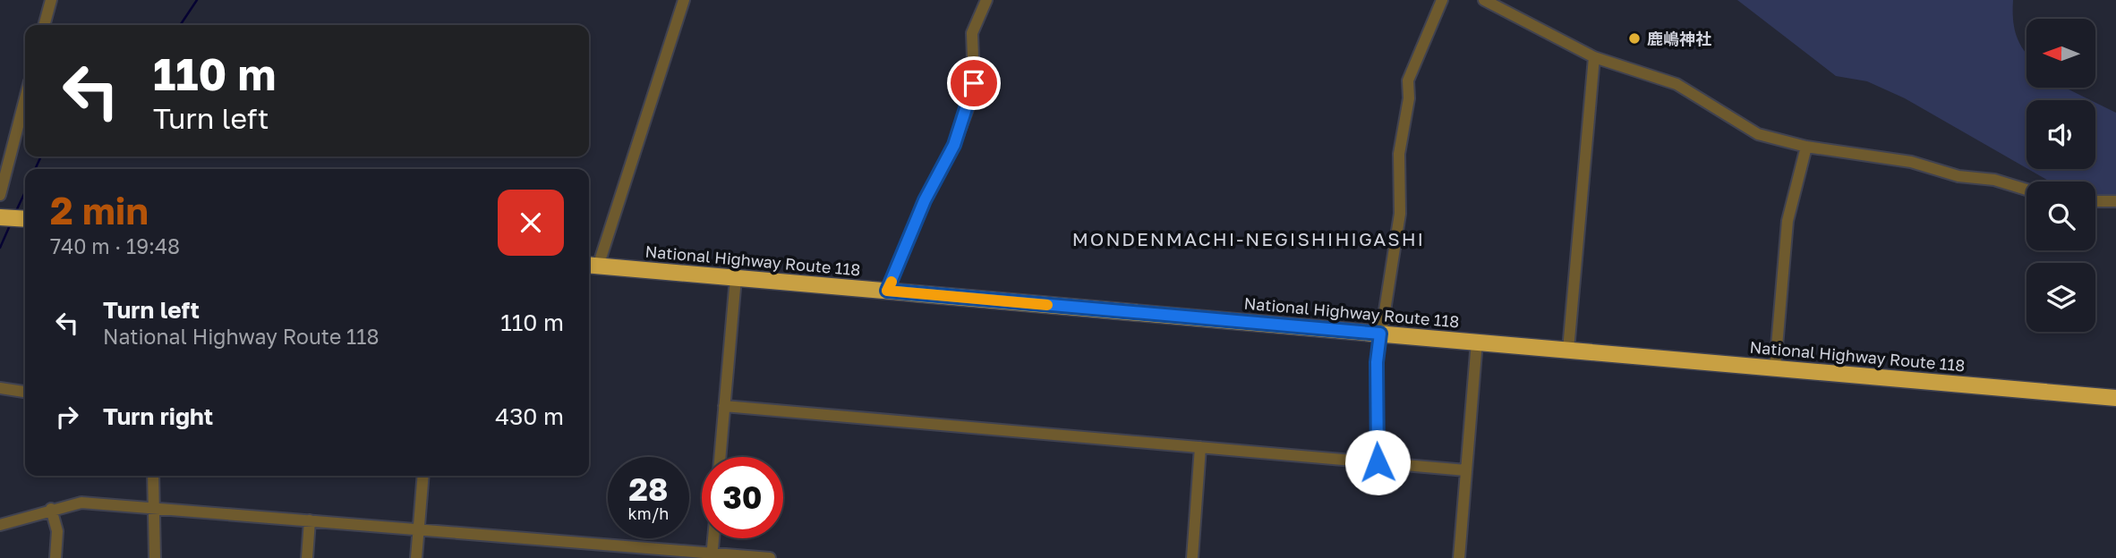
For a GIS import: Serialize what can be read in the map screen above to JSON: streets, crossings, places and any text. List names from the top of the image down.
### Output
{
  "streets": {
    "highway": ["National Highway Route 118"]
  },
  "districts": ["MONDENMACHI-NEGISHIHIGASHI"],
  "places": ["鹿嶋神社"],
  "north": "left",
  "page": {
    "turn": ["110 m", "Turn left"],
    "heading": ["2 min", "740 m · 19:48"],
    "list": [
      {
        "name": "Turn left",
        "note": "National Highway Route 118",
        "value": "110 m"
      },
      {
        "name": "Turn right",
        "value": "430 m"
      }
    ],
    "speed": "28 km/h",
    "limit": "30"
  }
}
